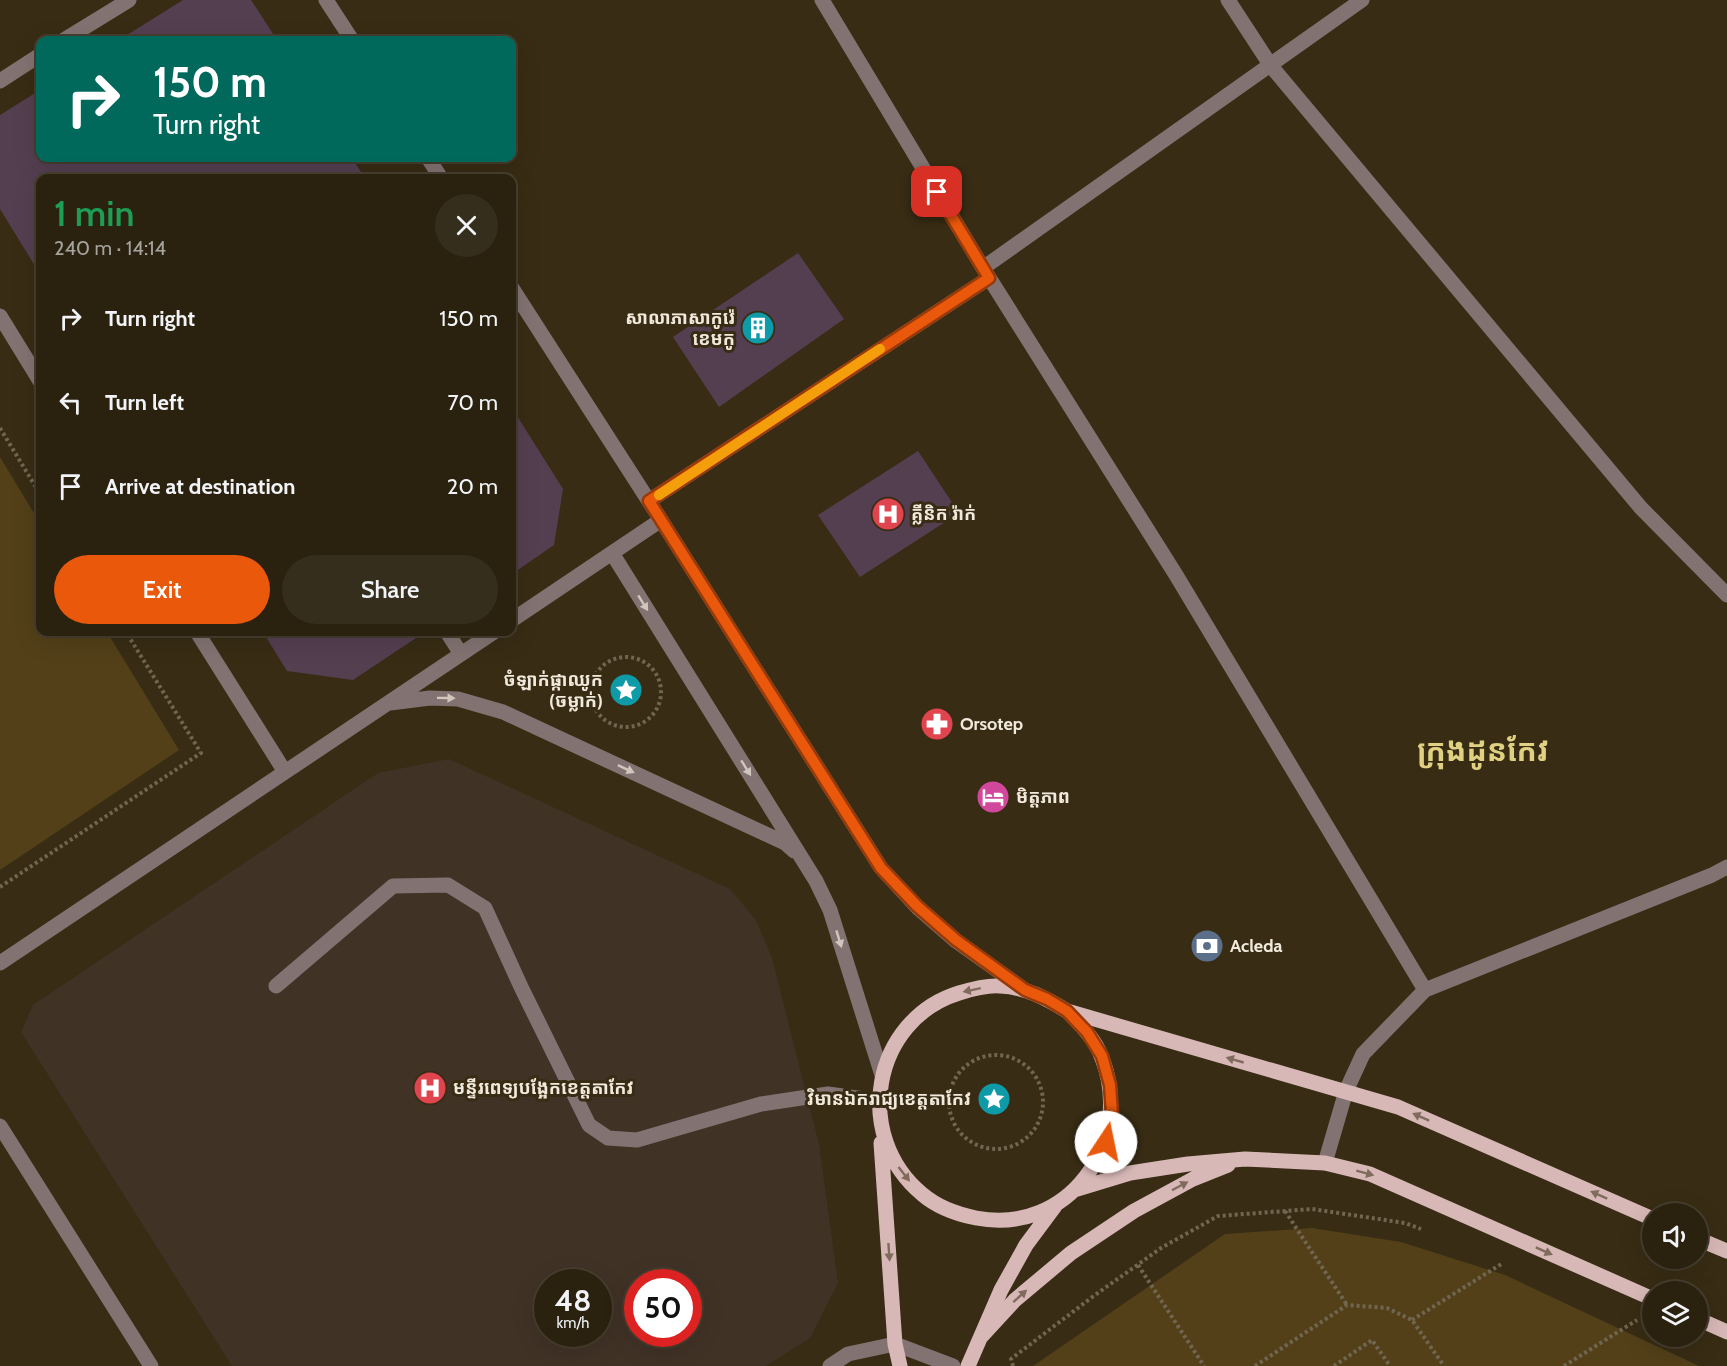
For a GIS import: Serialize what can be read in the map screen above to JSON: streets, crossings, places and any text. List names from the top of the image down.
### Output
{
  "districts": ["ក្រុងដូនកែវ"],
  "places": {
    "building": ["សាលាភាសាកូរ៉េ ខេមកូ"],
    "hospital": ["គ្លីនិក រ៉ាក់", "មន្ទីរពេទ្យបង្អែកខេត្តតាកែវ"],
    "place": ["ចំឡាក់ផ្កាឈូក (ចម្លាក់)", "វិមានឯករាជ្យខេត្តតាកែវ"],
    "pharmacy": ["Orsotep"],
    "hotel": ["មិត្តភាព"],
    "bank": ["Acleda"]
  },
  "page": {
    "turn": ["150 m", "Turn right"],
    "heading": ["1 min", "240 m · 14:14"],
    "list": [
      {
        "name": "Turn right",
        "value": "150 m"
      },
      {
        "name": "Turn left",
        "value": "70 m"
      },
      {
        "name": "Arrive at destination",
        "value": "20 m"
      }
    ],
    "buttons": ["Exit", "Share"],
    "speed": "48 km/h",
    "limit": "50"
  }
}
